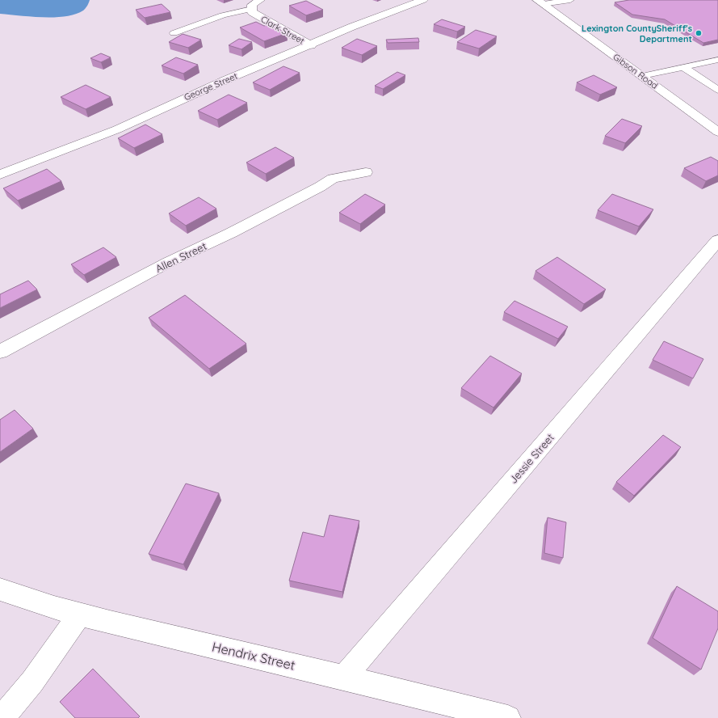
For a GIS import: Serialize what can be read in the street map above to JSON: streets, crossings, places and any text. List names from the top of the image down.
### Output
{
  "streets": {
    "street": [
      "Clark Street",
      "Gibson Road",
      "George Street",
      "Allen Street",
      "Jessie Street",
      "Hendrix Street"
    ]
  },
  "crossings": [
    ["Clark Street", "George Street"],
    ["Jessie Street", "Hendrix Street"]
  ],
  "places": ["Lexington CountySheriff's Department"]
}
